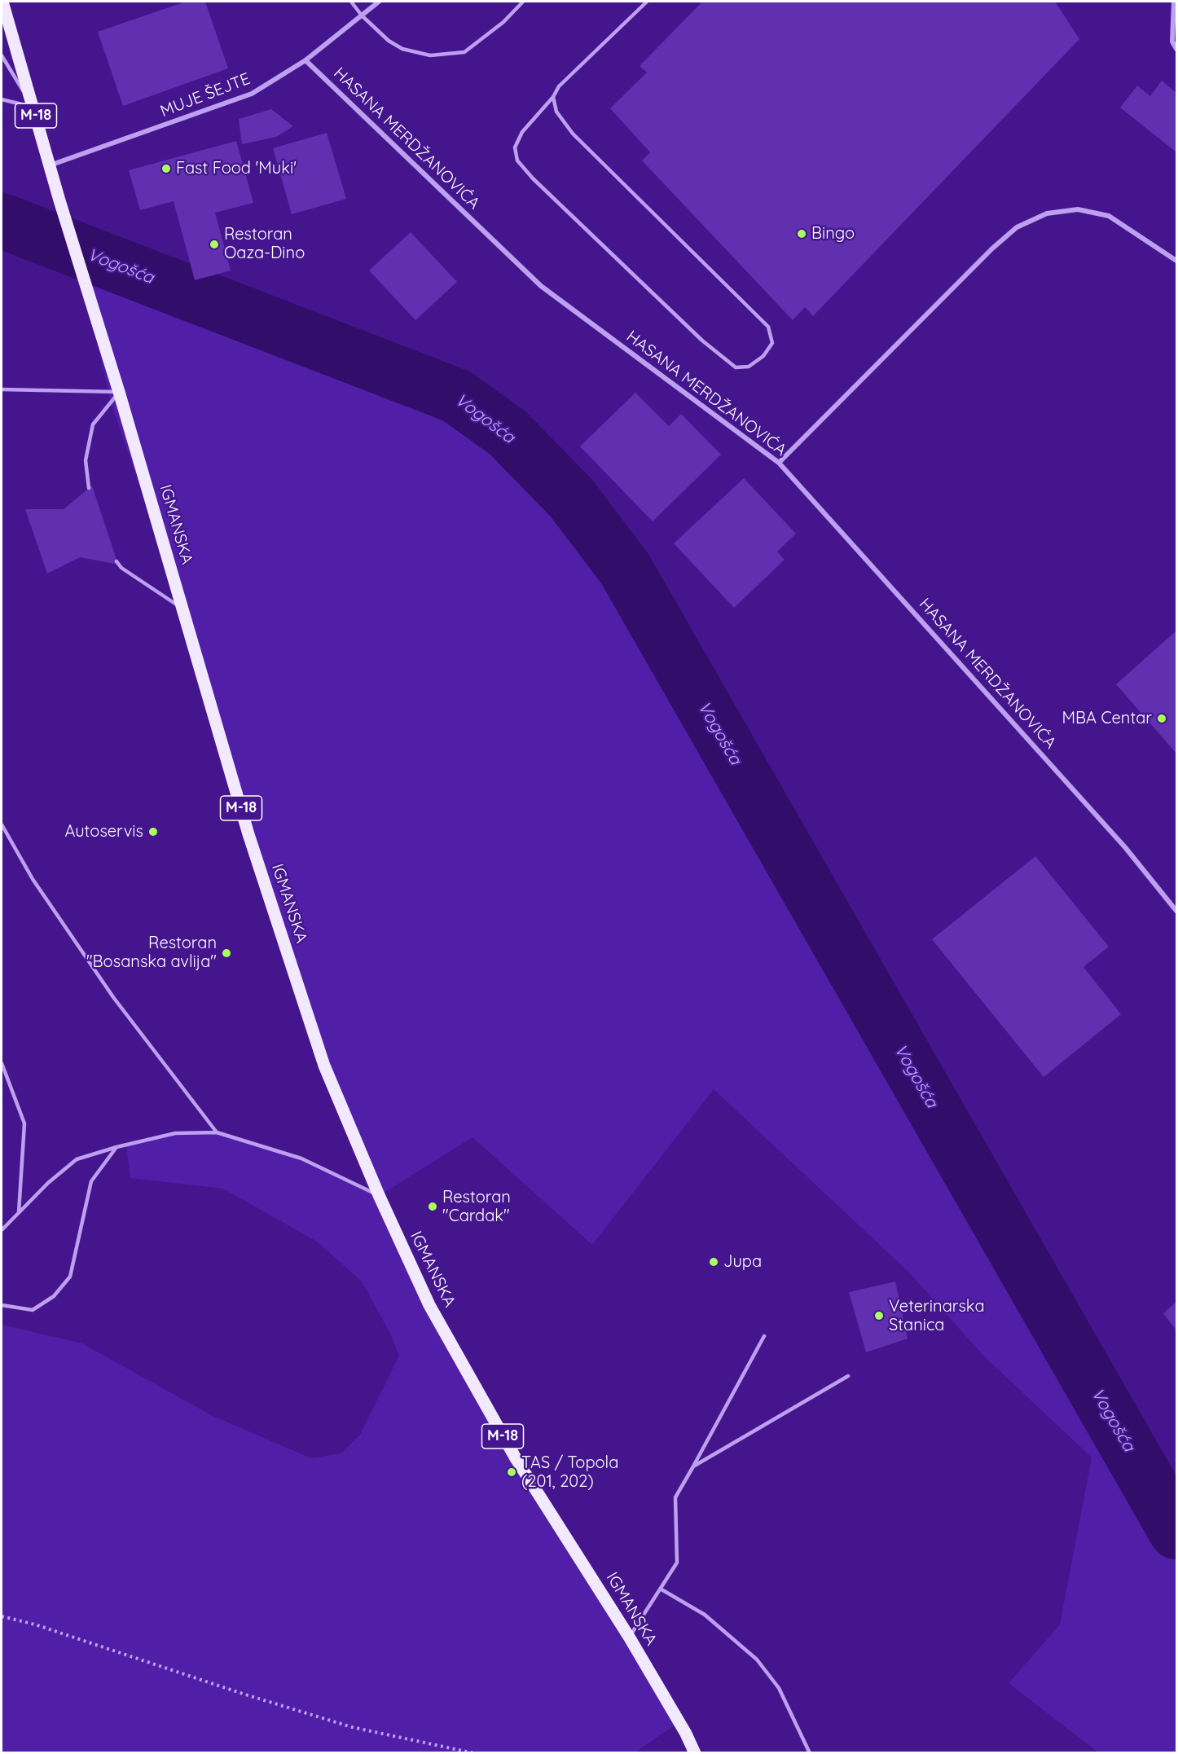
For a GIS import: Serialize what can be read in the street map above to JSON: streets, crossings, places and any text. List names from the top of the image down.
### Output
{
  "streets": {
    "main road": ["M-18", "IGMANSKA"],
    "street": ["MUJE ŠEJTE", "HASANA MERDŽANOVIĆA"]
  },
  "crossings": [
    ["MUJE ŠEJTE", "HASANA MERDŽANOVIĆA"],
    ["MUJE ŠEJTE", "IGMANSKA"]
  ],
  "water": ["Vogošća"],
  "places": [
    "Fast Food 'Muki'",
    "Bingo",
    "Restoran Oaza-Dino",
    "MBA Centar",
    "Autoservis",
    "Restoran \"Bosanska avlija\"",
    "Restoran \"Cardak\"",
    "Jupa",
    "Veterinarska Stanica",
    "TAS / Topola (201, 202)"
  ]
}
